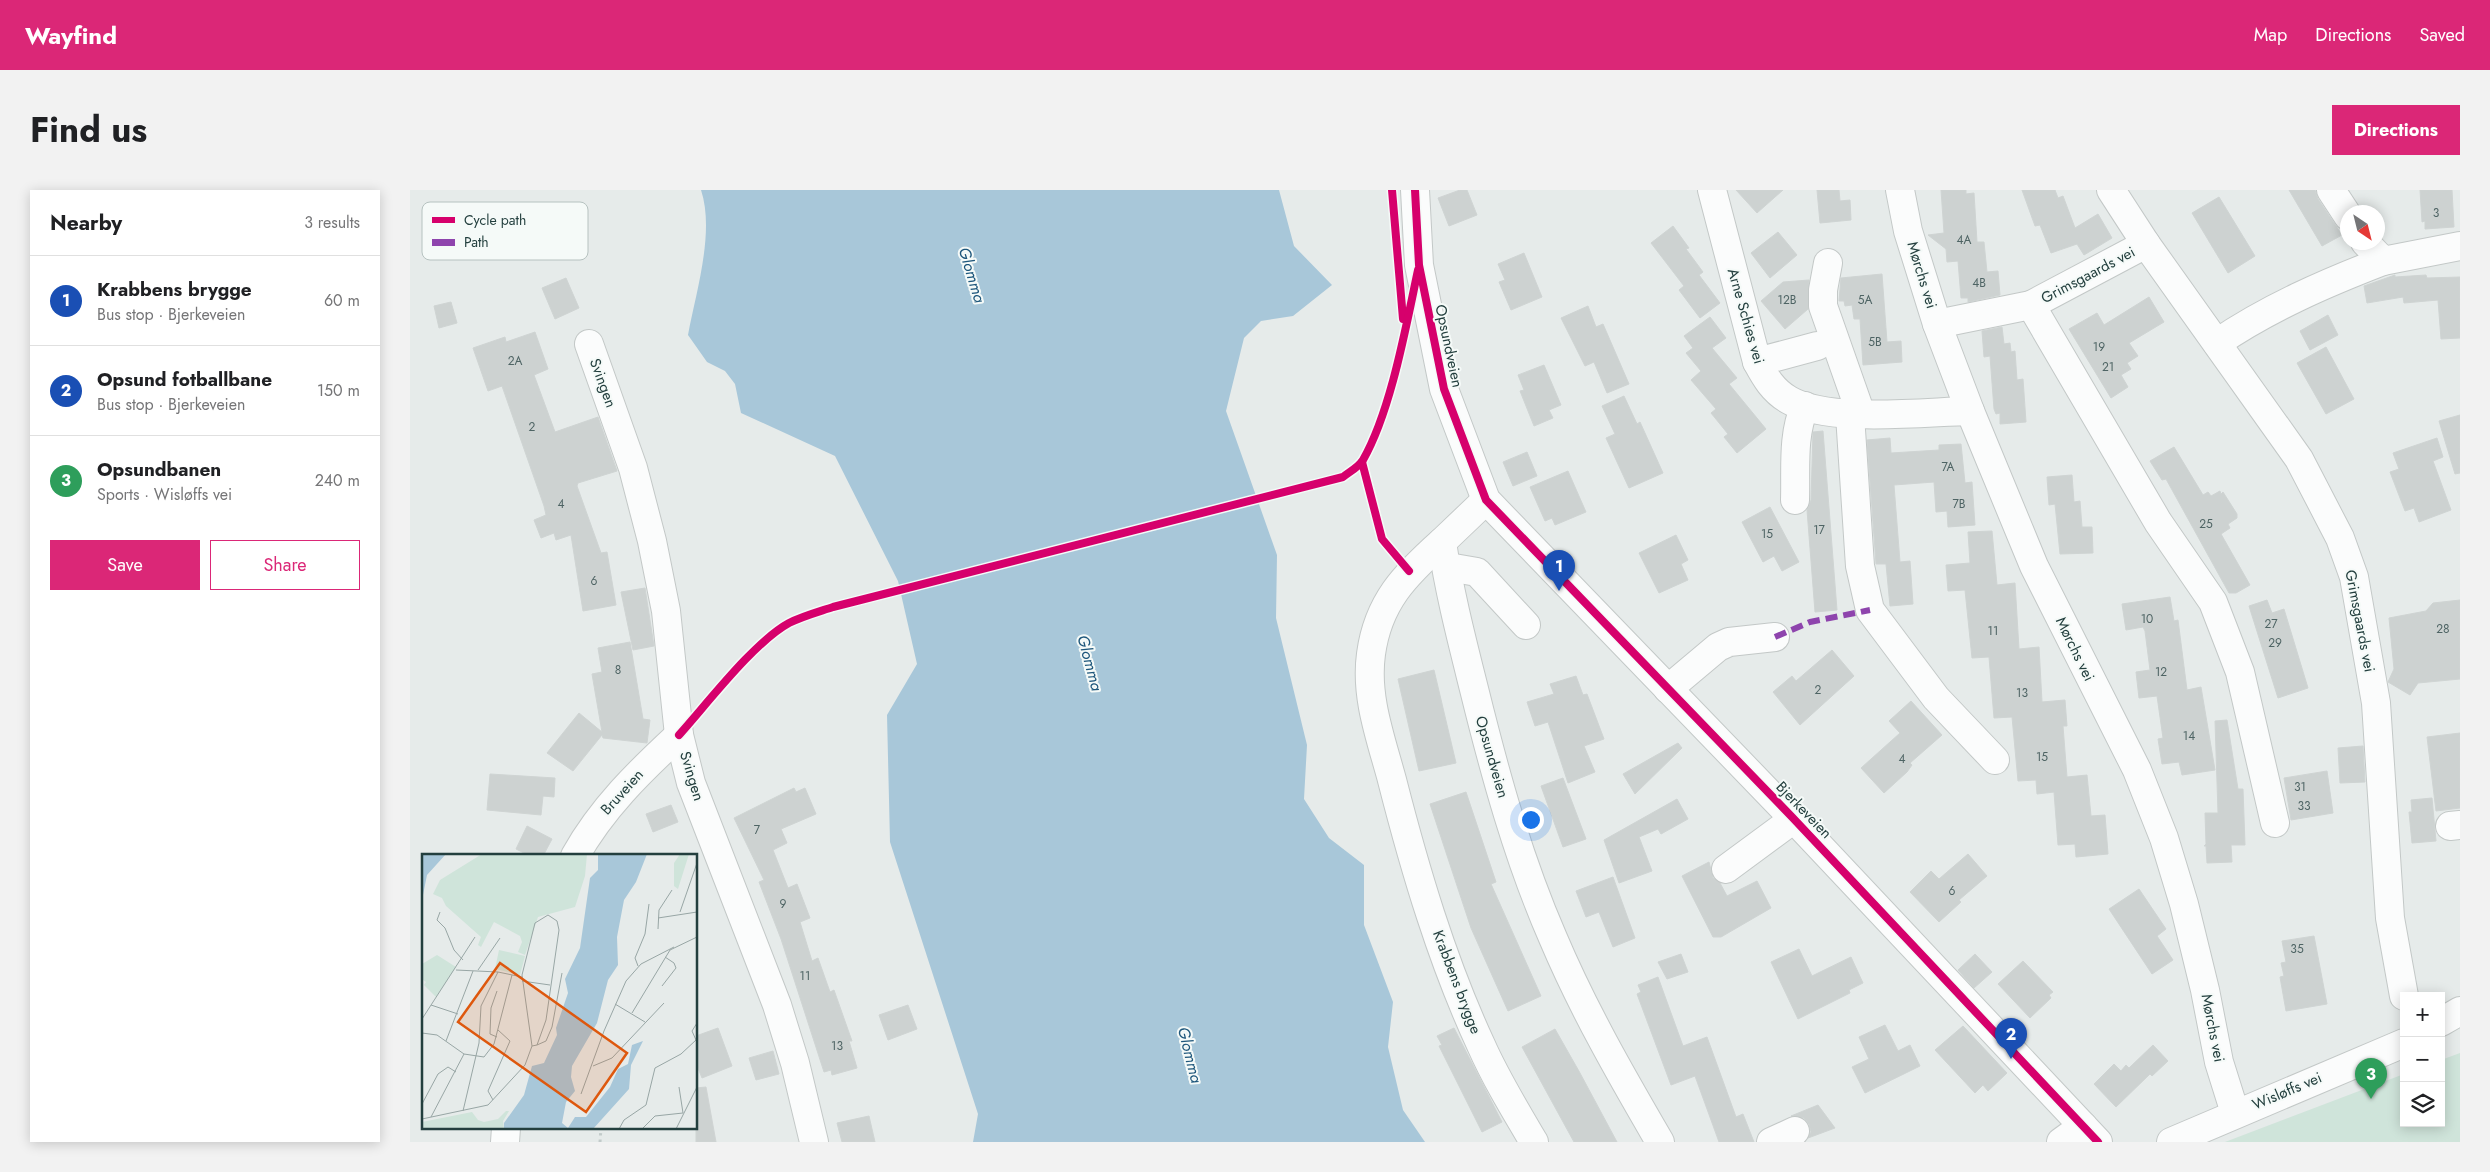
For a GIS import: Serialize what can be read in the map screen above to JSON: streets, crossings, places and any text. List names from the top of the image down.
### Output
{
  "streets": {
    "street": [
      "Mørchs vei",
      "Grimsgaards vei",
      "Arne Schies vei",
      "Opsundveien",
      "Svingen",
      "Bruveien",
      "Bjerkeveien",
      "Krabbens brygge",
      "Wisløffs vei"
    ]
  },
  "crossings": [
    ["Mørchs vei", "Grimsgaards vei"],
    ["Mørchs vei", "Arne Schies vei"],
    ["Mørchs vei", "Wisløffs vei"],
    ["Opsundveien", "Bjerkeveien"],
    ["Opsundveien", "Krabbens brygge"],
    ["Svingen", "Bruveien"]
  ],
  "water": ["Glomma"],
  "house_numbers": [
    "3",
    "4A",
    "4B",
    "12B",
    "5A",
    "5B",
    "19",
    "2A",
    "21",
    "2",
    "7A",
    "4",
    "7B",
    "25",
    "17",
    "15",
    "6",
    "10",
    "27",
    "28",
    "11",
    "29",
    "8",
    "12",
    "2",
    "13",
    "14",
    "15",
    "4",
    "31",
    "33",
    "7",
    "6",
    "9",
    "35",
    "11",
    "13"
  ],
  "legend": ["Cycle path", "Path"],
  "north": "bottom right",
  "page": {
    "header": "Wayfind",
    "nav": ["Map", "Directions", "Saved"],
    "title": "Find us",
    "buttons": [
      "Directions",
      ["Save", "Share"]
    ],
    "heading": ["Nearby", "3 results"],
    "list": [
      {
        "mark": "1",
        "name": "Krabbens brygge",
        "note": "Bus stop · Bjerkeveien",
        "value": "60 m"
      },
      {
        "mark": "2",
        "name": "Opsund fotballbane",
        "note": "Bus stop · Bjerkeveien",
        "value": "150 m"
      },
      {
        "mark": "3",
        "name": "Opsundbanen",
        "note": "Sports · Wisløffs vei",
        "value": "240 m"
      }
    ],
    "pins": ["1", "2", "3"],
    "map_buttons": ["+", "−"]
  }
}
